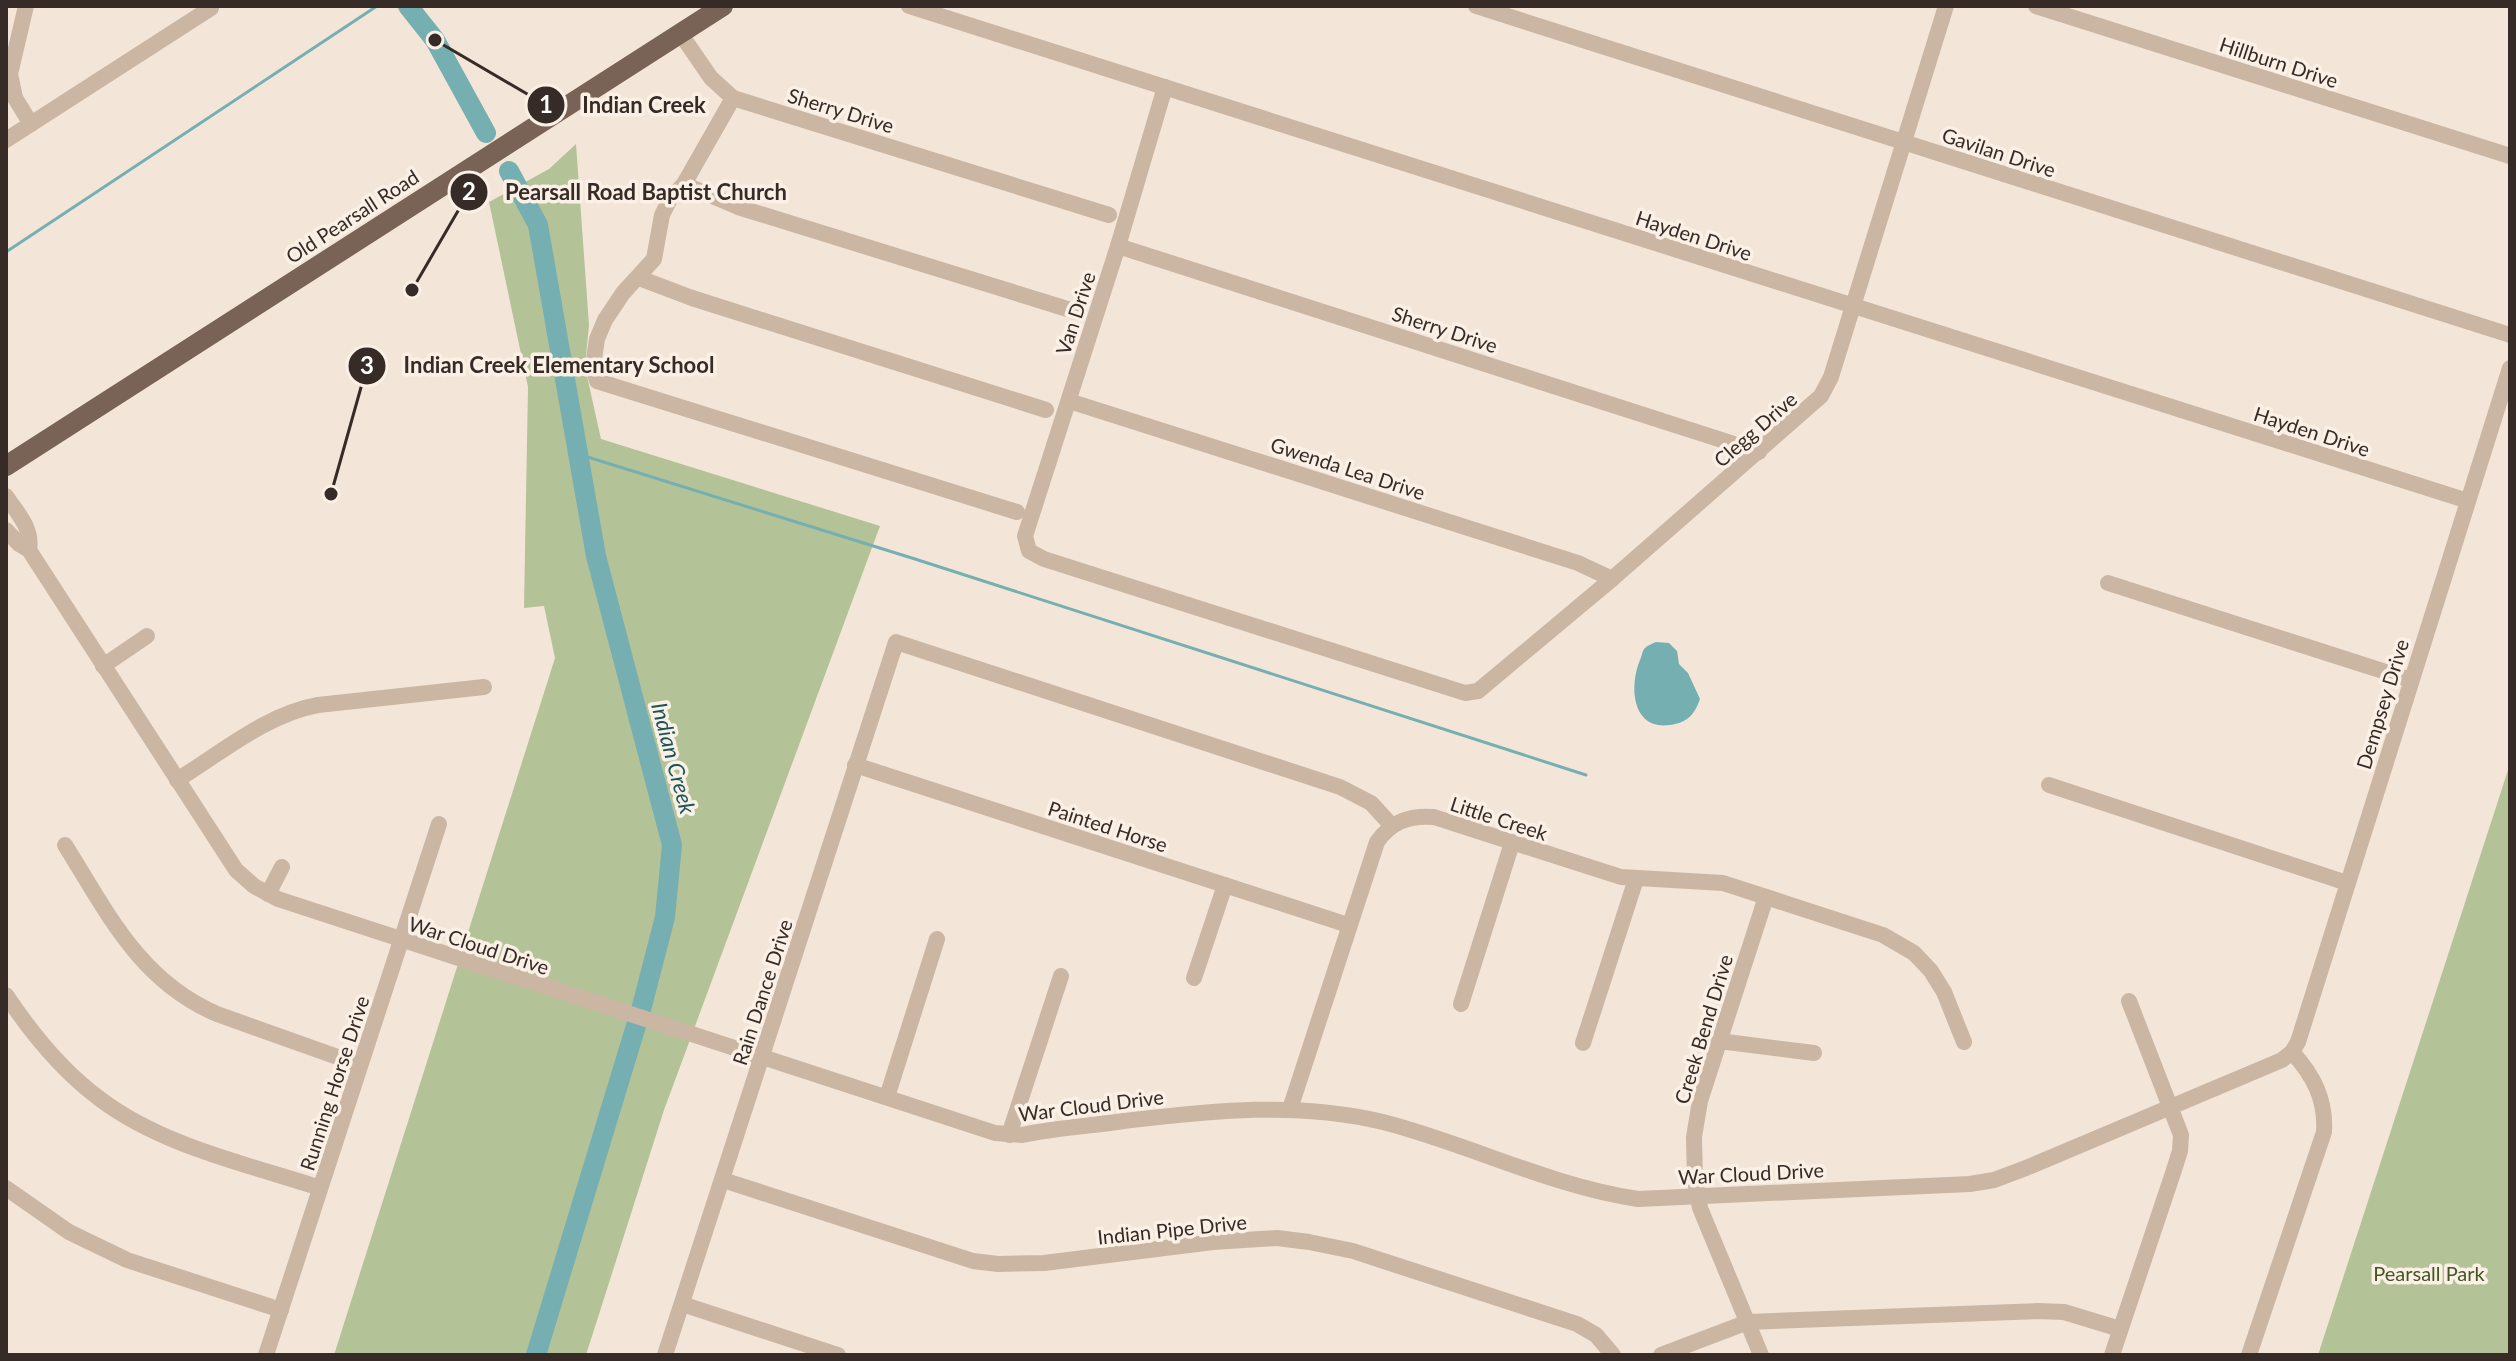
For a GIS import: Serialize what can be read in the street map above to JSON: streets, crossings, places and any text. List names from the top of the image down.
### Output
{
  "streets": {
    "main road": ["Old Pearsall Road"],
    "street": [
      "Hillburn Drive",
      "Sherry Drive",
      "Gavilan Drive",
      "Hayden Drive",
      "Van Drive",
      "Clegg Drive",
      "Gwenda Lea Drive",
      "Dempsey Drive",
      "Little Creek",
      "Painted Horse",
      "War Cloud Drive",
      "Rain Dance Drive",
      "Creek Bend Drive",
      "Running Horse Drive",
      "Indian Pipe Drive"
    ]
  },
  "crossings": [
    ["Sherry Drive", "Old Pearsall Road"],
    ["Sherry Drive", "Van Drive"],
    ["Sherry Drive", "Clegg Drive"],
    ["Gavilan Drive", "Clegg Drive"],
    ["Hayden Drive", "Van Drive"],
    ["Hayden Drive", "Clegg Drive"],
    ["Hayden Drive", "Dempsey Drive"],
    ["Van Drive", "Clegg Drive"],
    ["Van Drive", "Gwenda Lea Drive"],
    ["Clegg Drive", "Gwenda Lea Drive"],
    ["Dempsey Drive", "War Cloud Drive"],
    ["Little Creek", "Rain Dance Drive"],
    ["Little Creek", "Creek Bend Drive"],
    ["Painted Horse", "Rain Dance Drive"],
    ["War Cloud Drive", "Rain Dance Drive"],
    ["War Cloud Drive", "Creek Bend Drive"],
    ["War Cloud Drive", "Running Horse Drive"],
    ["Rain Dance Drive", "Indian Pipe Drive"]
  ],
  "water": ["Indian Creek"],
  "parks": ["Pearsall Park"],
  "places": ["Indian Creek", "Pearsall Road Baptist Church", "Indian Creek Elementary School"]
}
